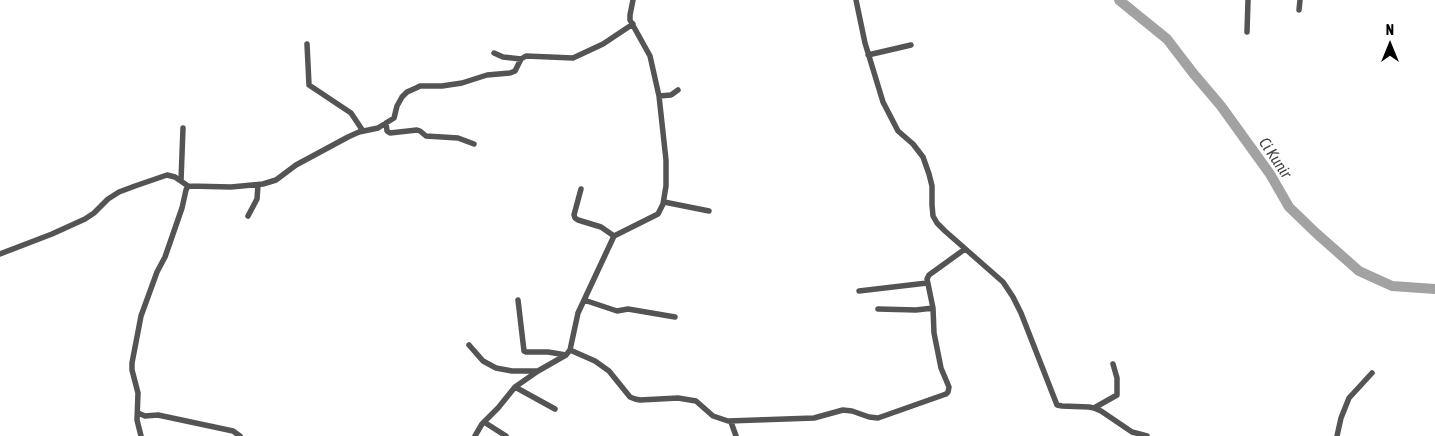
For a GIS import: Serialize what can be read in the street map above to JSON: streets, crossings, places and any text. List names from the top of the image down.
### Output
{
  "water": ["Ci Kunir"],
  "north": "top"
}
